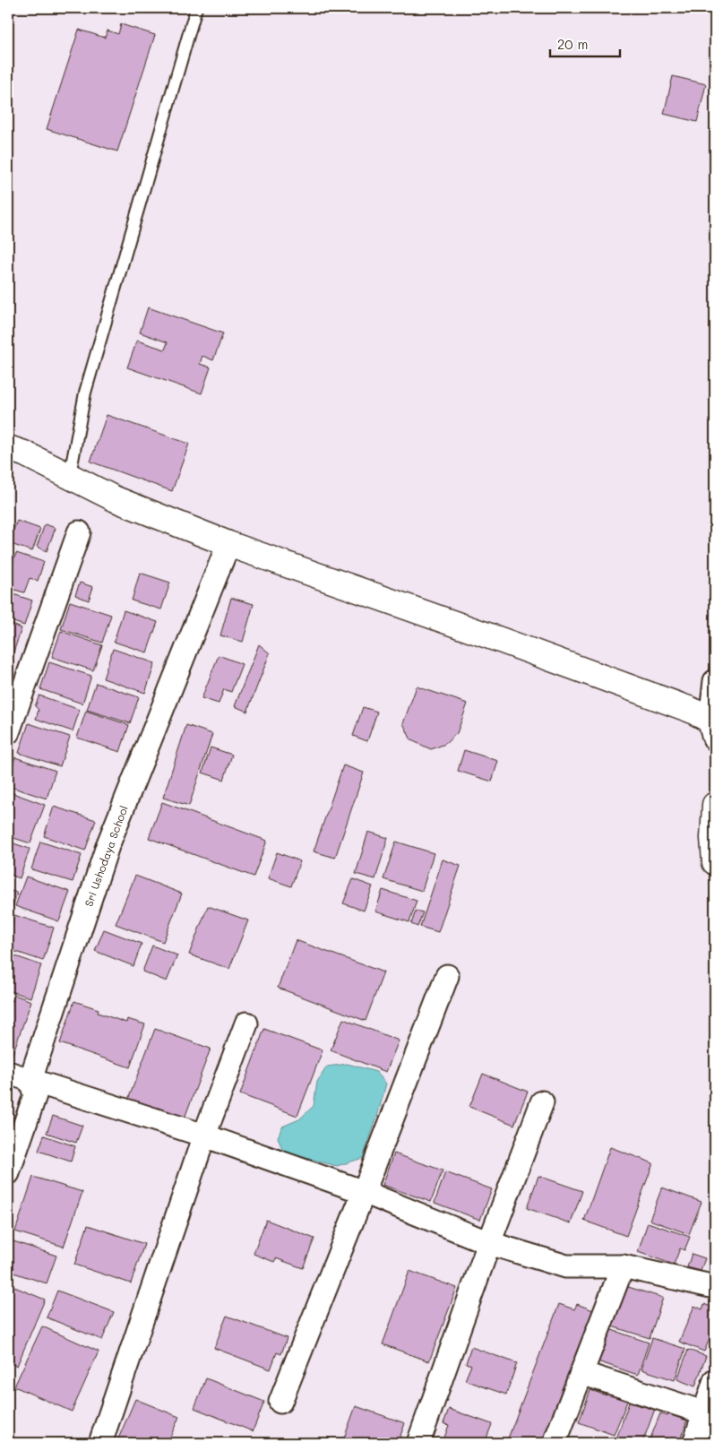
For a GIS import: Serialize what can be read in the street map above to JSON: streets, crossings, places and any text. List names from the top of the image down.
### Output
{
  "streets": {
    "street": ["Sri Ushodaya School"]
  },
  "scale_bar": "20 m"
}
